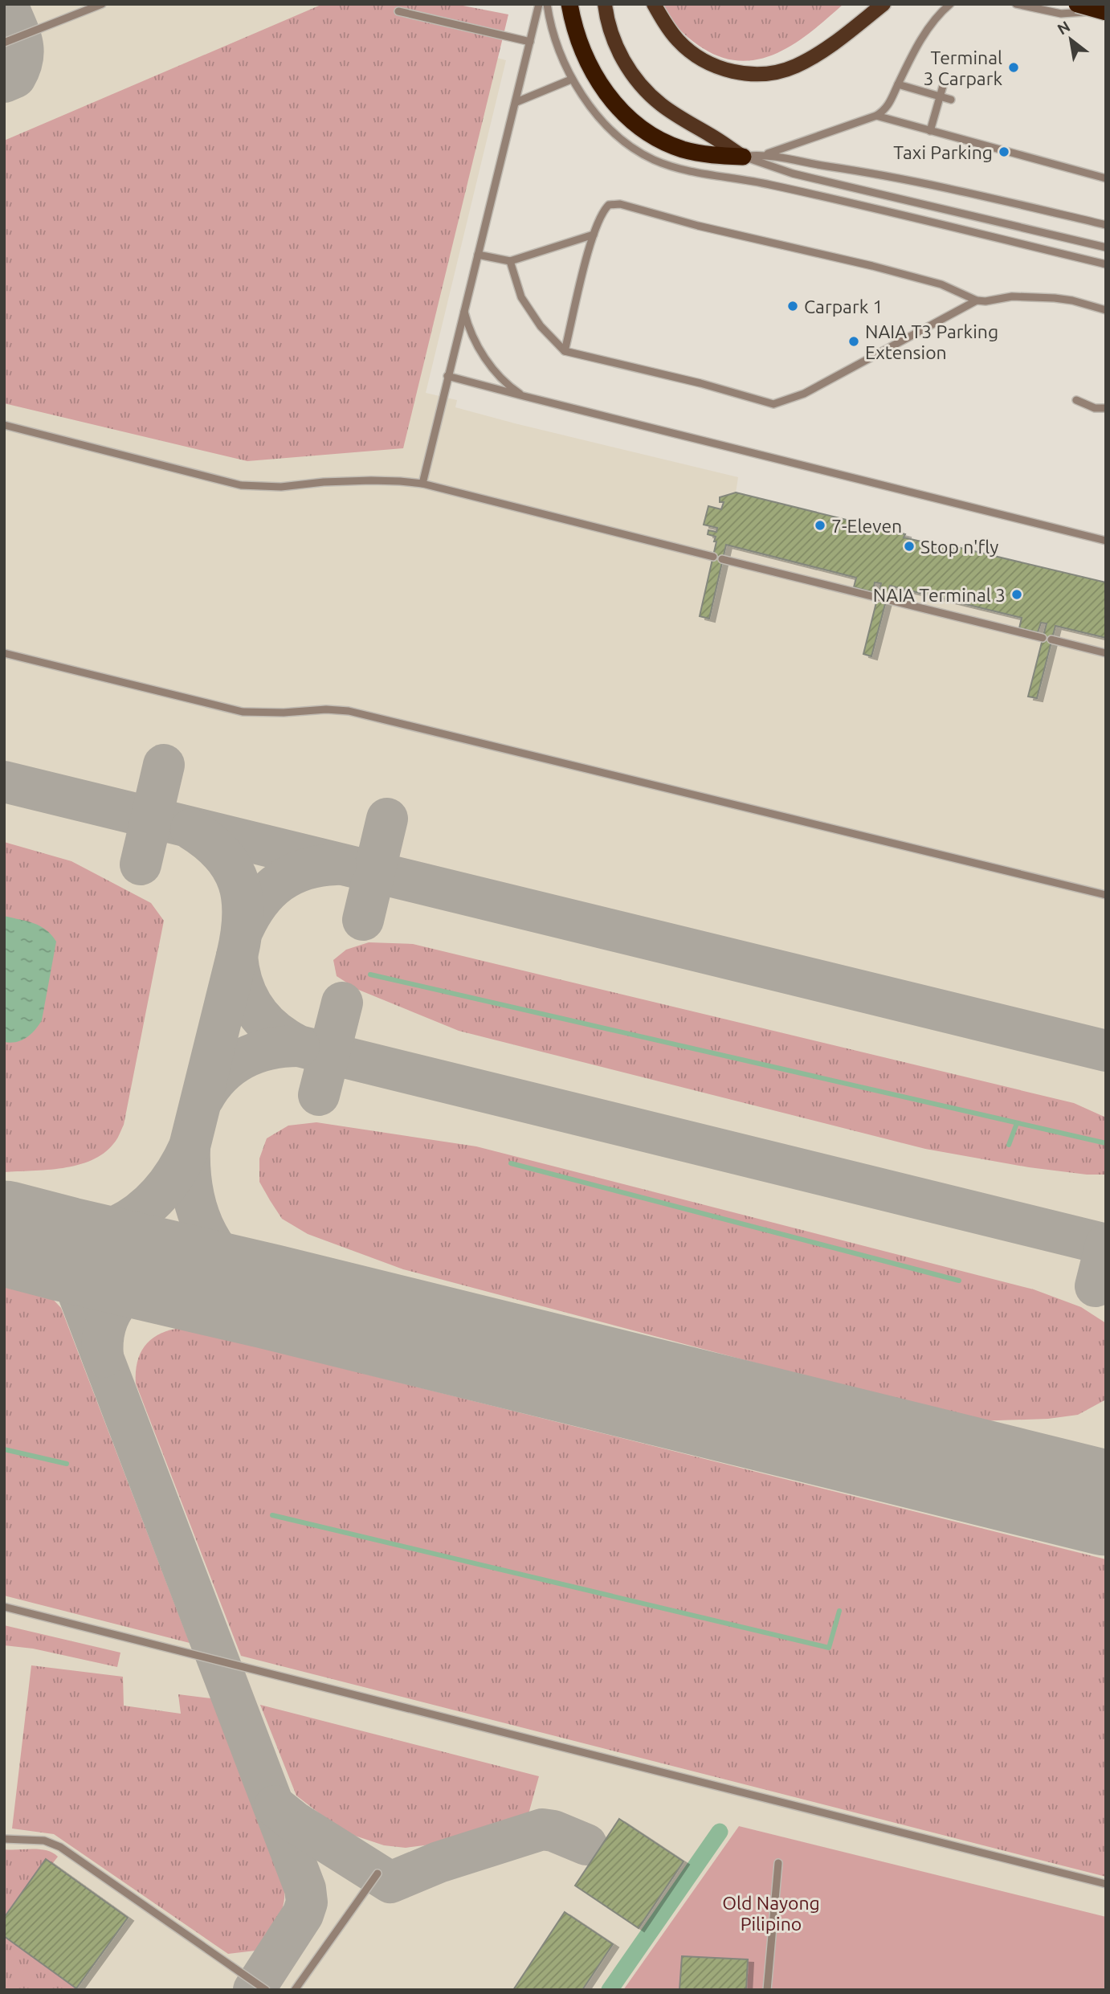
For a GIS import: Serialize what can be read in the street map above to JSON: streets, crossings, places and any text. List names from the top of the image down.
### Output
{
  "parks": ["Old Nayong Pilipino"],
  "places": [
    "Terminal 3 Carpark",
    "Taxi Parking",
    "Carpark 1",
    "NAIA T3 Parking Extension",
    "7-Eleven",
    "Stop n'fly",
    "NAIA Terminal 3"
  ],
  "north": "top left"
}
